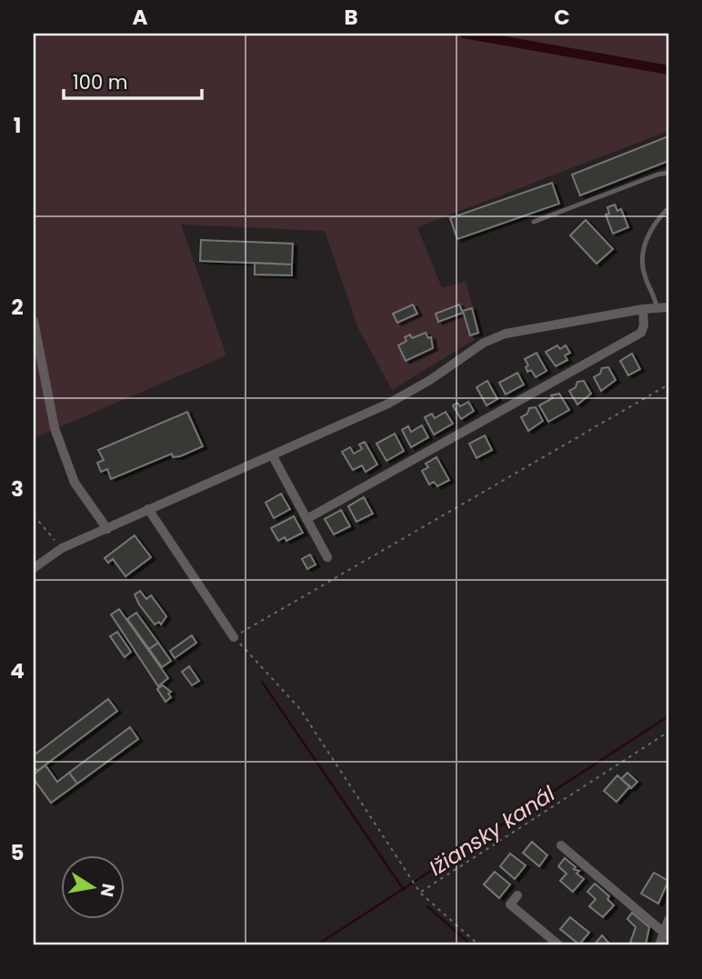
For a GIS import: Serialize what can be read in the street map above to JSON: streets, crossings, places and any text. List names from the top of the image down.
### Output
{
  "water": ["Ižiansky kanál"],
  "scale_bar": "100 m",
  "north": "right",
  "grid": {
    "columns": ["A", "B", "C"],
    "rows": [
      "1",
      "2",
      "3",
      "4",
      "5"
    ]
  }
}
